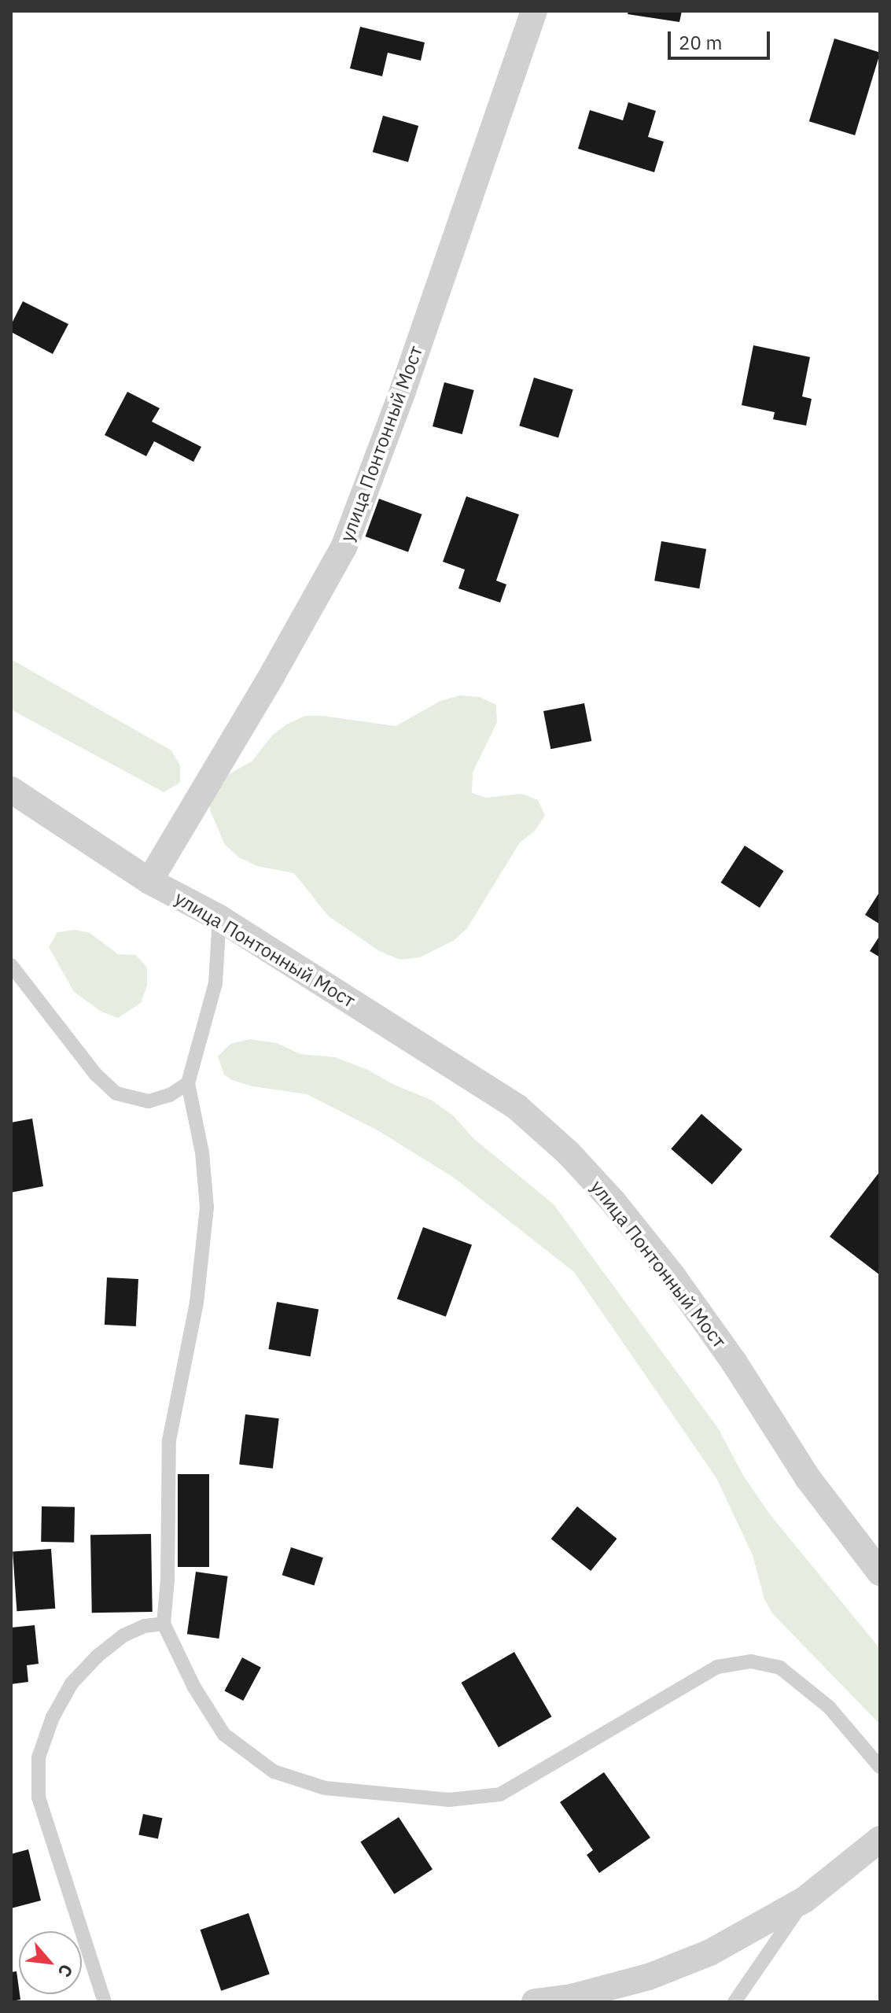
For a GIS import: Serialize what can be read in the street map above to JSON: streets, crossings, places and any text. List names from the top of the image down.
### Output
{
  "streets": {
    "street": ["улица Понтонный Мост"]
  },
  "scale_bar": "20 m",
  "north": "bottom right"
}
